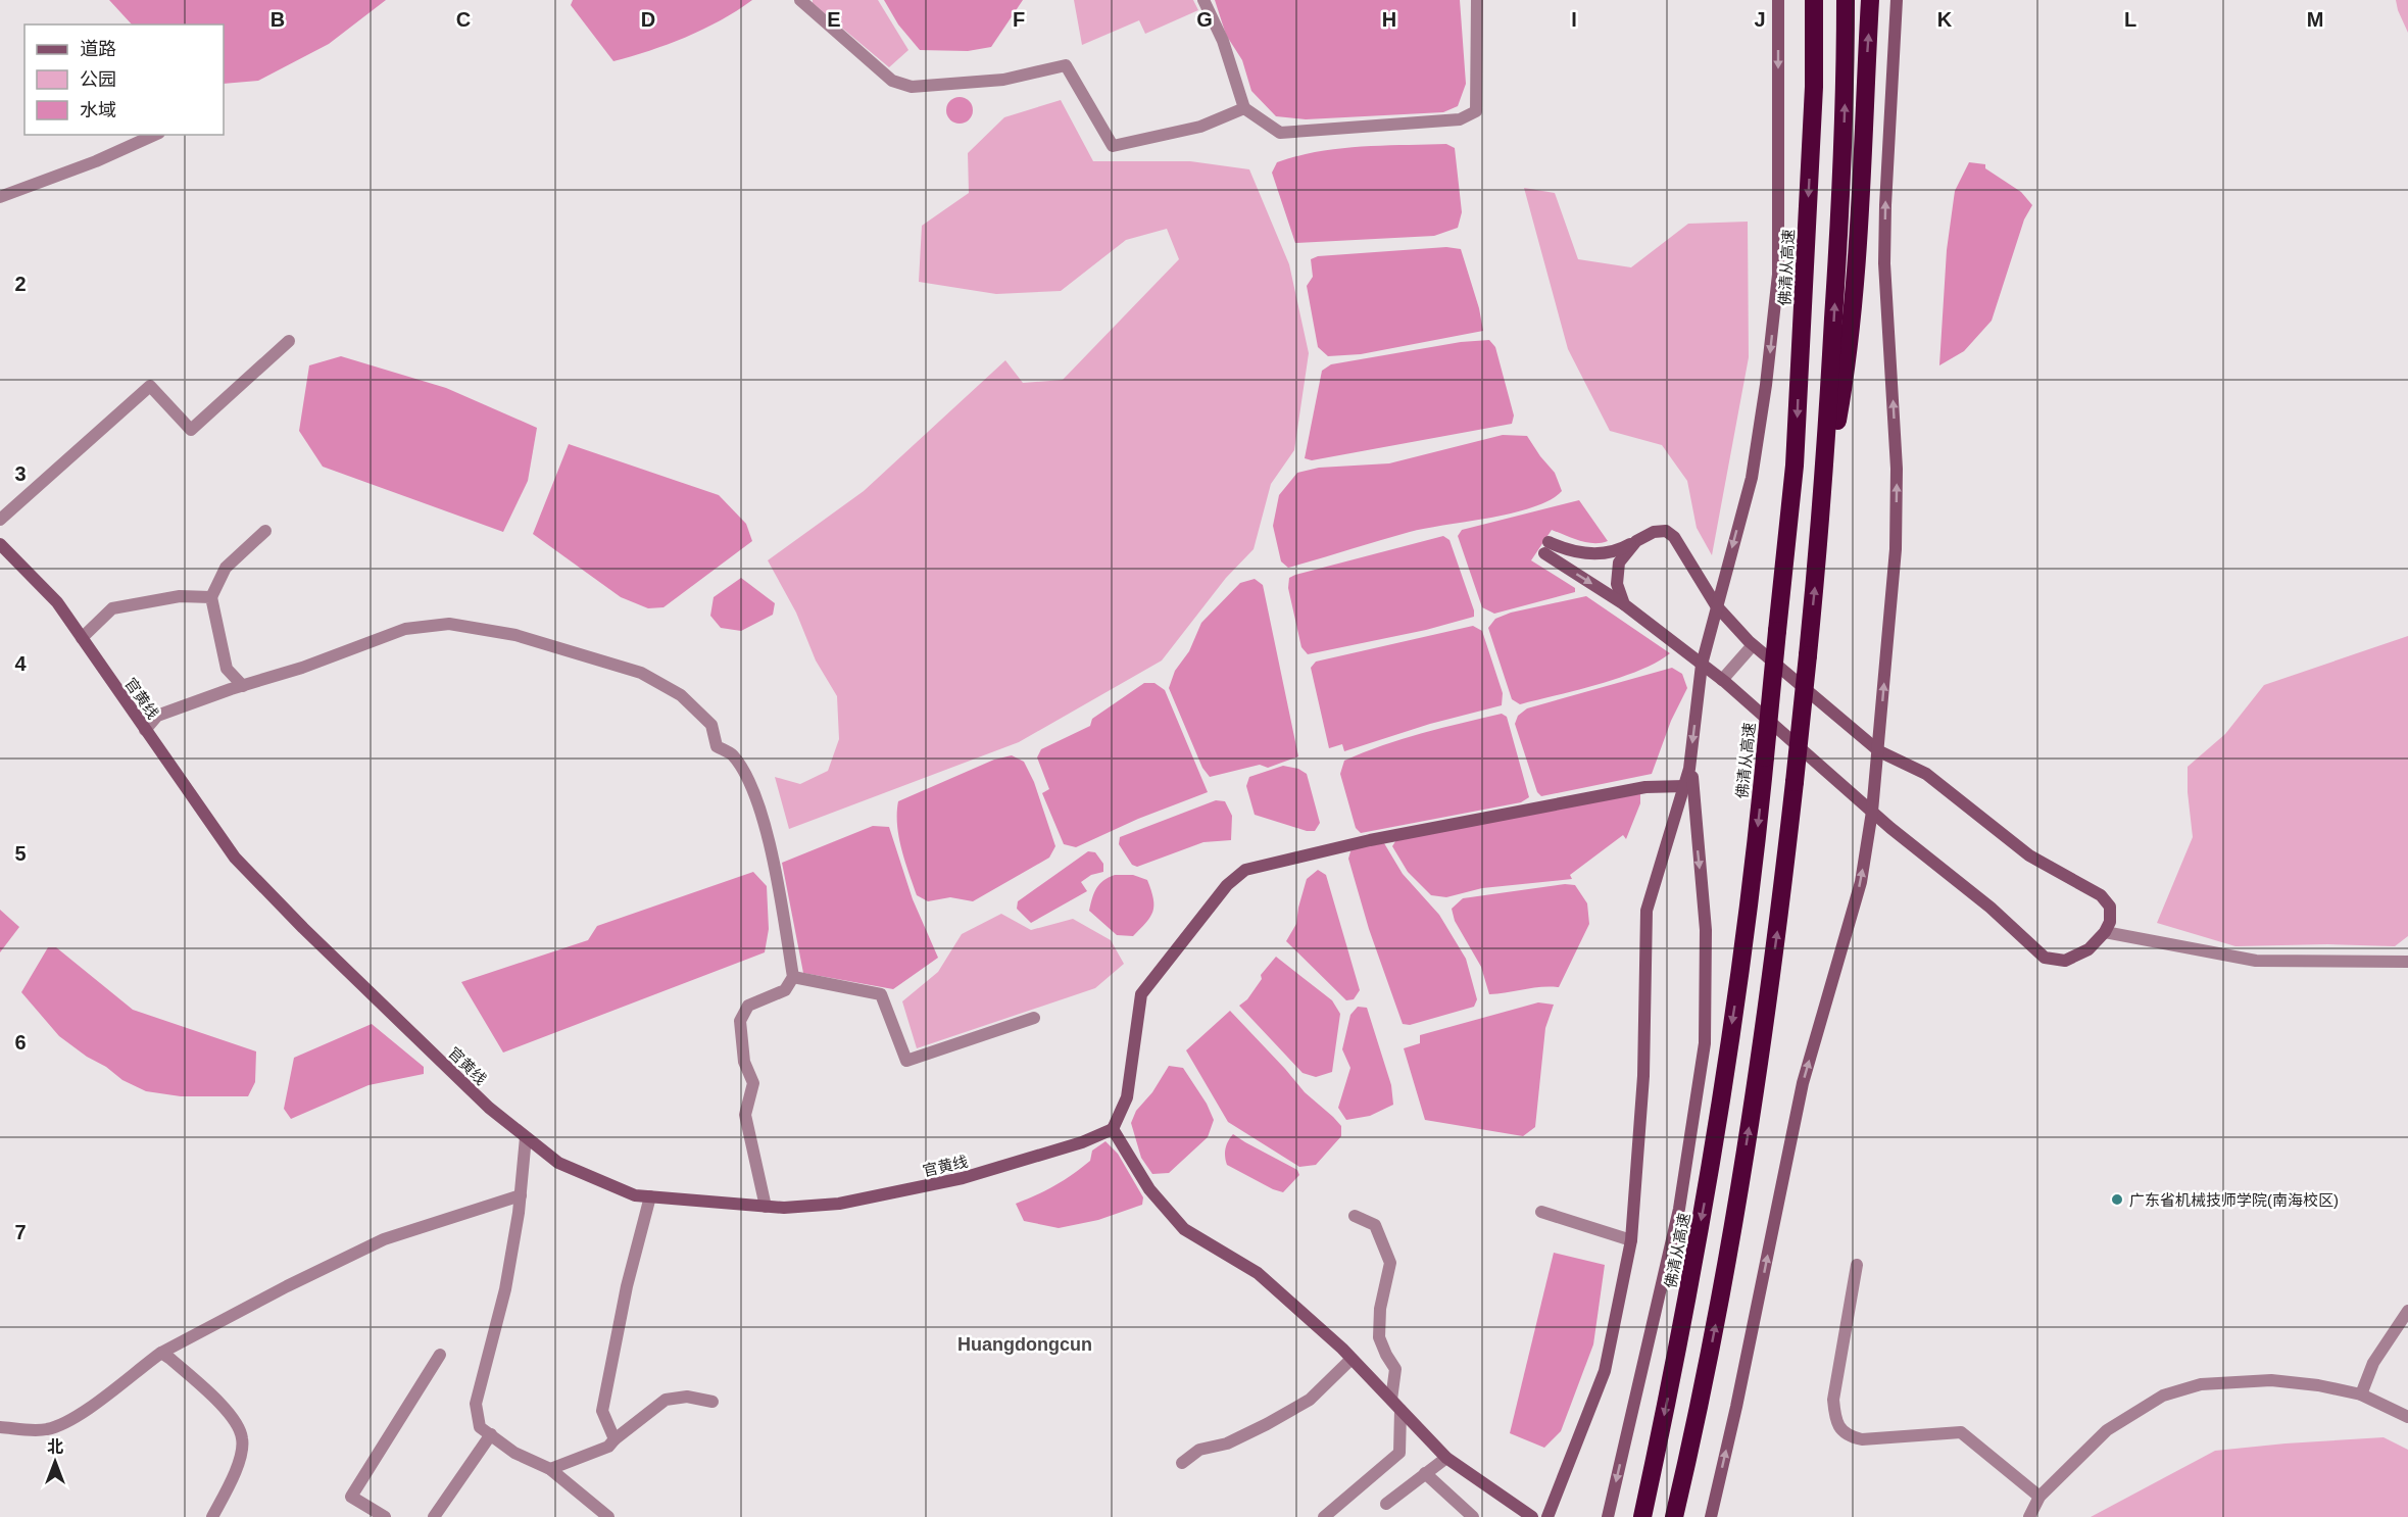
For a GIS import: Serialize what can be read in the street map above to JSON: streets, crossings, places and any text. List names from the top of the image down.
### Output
{
  "streets": {
    "highway": ["佛清从高速"],
    "street": ["官黄线"]
  },
  "districts": ["Huangdongcun"],
  "places": ["广东省机械技师学院(南海校区)"],
  "legend": ["道路", "公园", "水域"],
  "north": "top",
  "grid": {
    "columns": [
      "B",
      "C",
      "D",
      "E",
      "F",
      "G",
      "H",
      "I",
      "J",
      "K",
      "L",
      "M"
    ],
    "rows": [
      "2",
      "3",
      "4",
      "5",
      "6",
      "7"
    ]
  }
}
